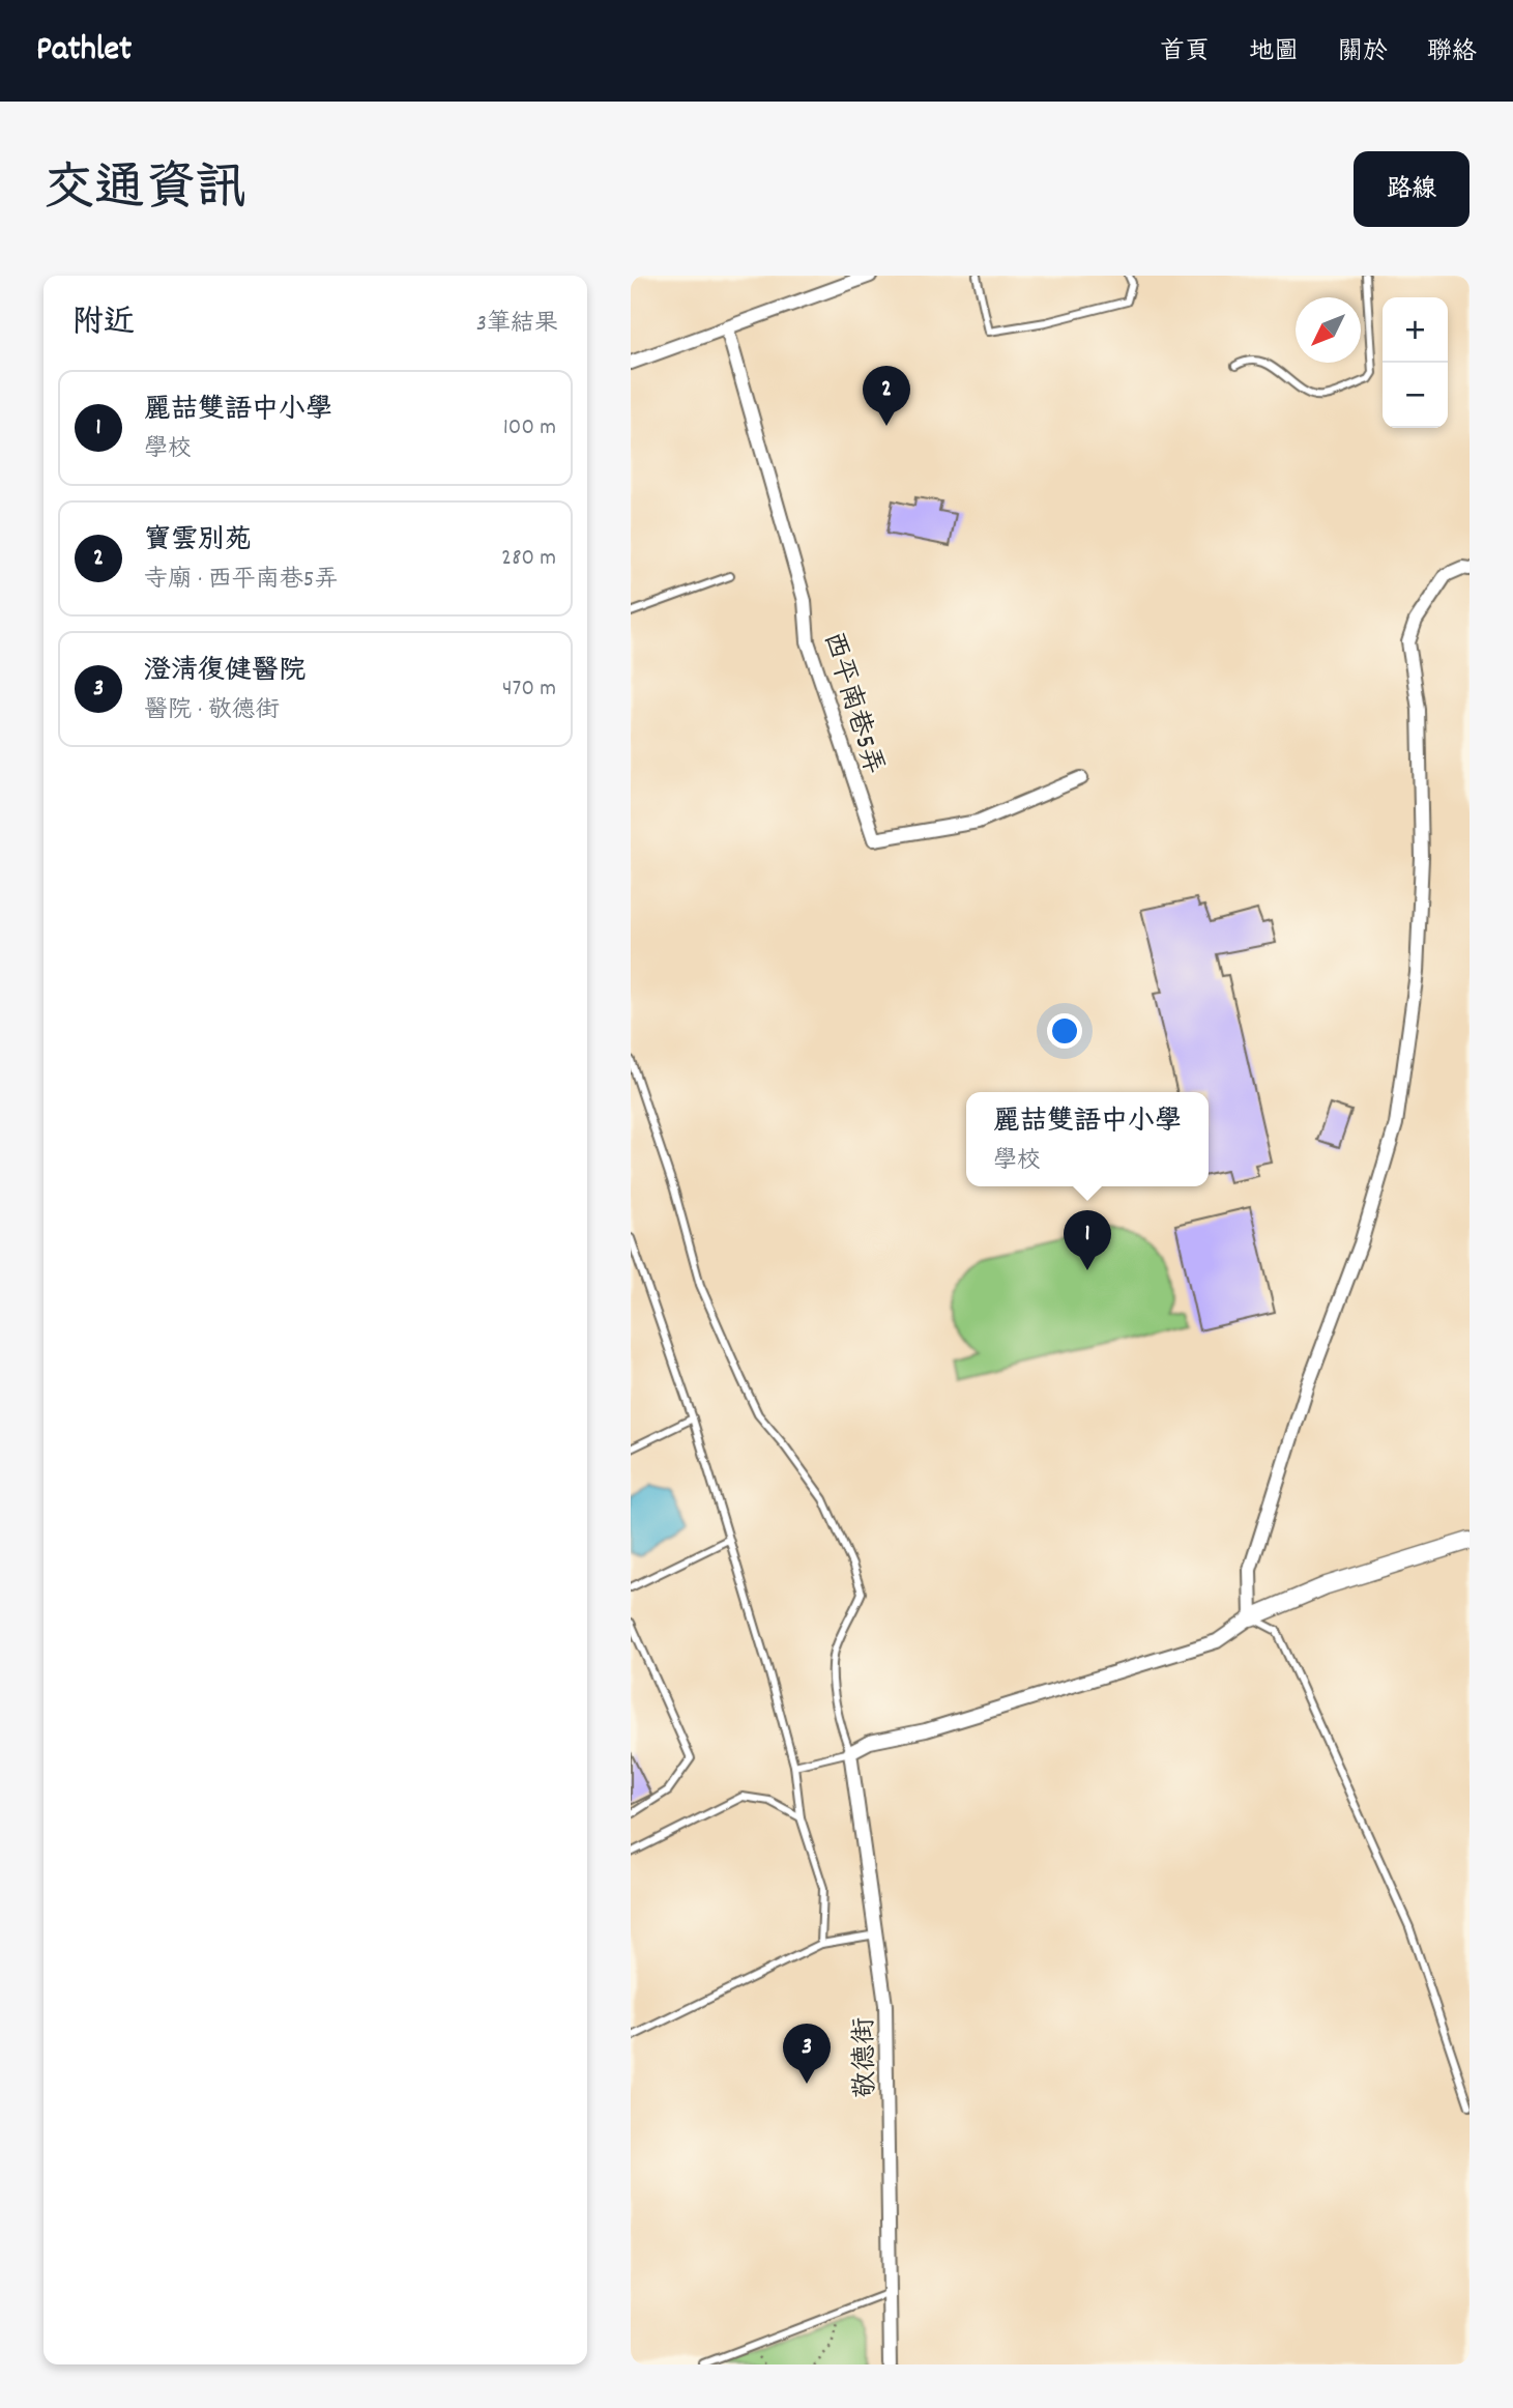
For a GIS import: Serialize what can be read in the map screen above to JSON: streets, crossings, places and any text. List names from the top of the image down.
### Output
{
  "streets": {
    "street": ["西平南巷5弄", "敬德街"]
  },
  "north": "bottom left",
  "page": {
    "header": "Pathlet",
    "nav": [
      "首頁",
      "地圖",
      "關於",
      "聯絡"
    ],
    "title": "交通資訊",
    "buttons": "路線",
    "heading": ["附近", "3筆結果"],
    "map_buttons": ["+", "−"],
    "pins": ["2", "1", "3"],
    "list": [
      {
        "mark": "1",
        "name": "麗喆雙語中小學",
        "note": "學校",
        "value": "100 m"
      },
      {
        "mark": "2",
        "name": "寶雲別苑",
        "note": "寺廟 · 西平南巷5弄",
        "value": "280 m"
      },
      {
        "mark": "3",
        "name": "澄清復健醫院",
        "note": "醫院 · 敬德街",
        "value": "470 m"
      }
    ],
    "popup": ["麗喆雙語中小學", "學校"]
  }
}
